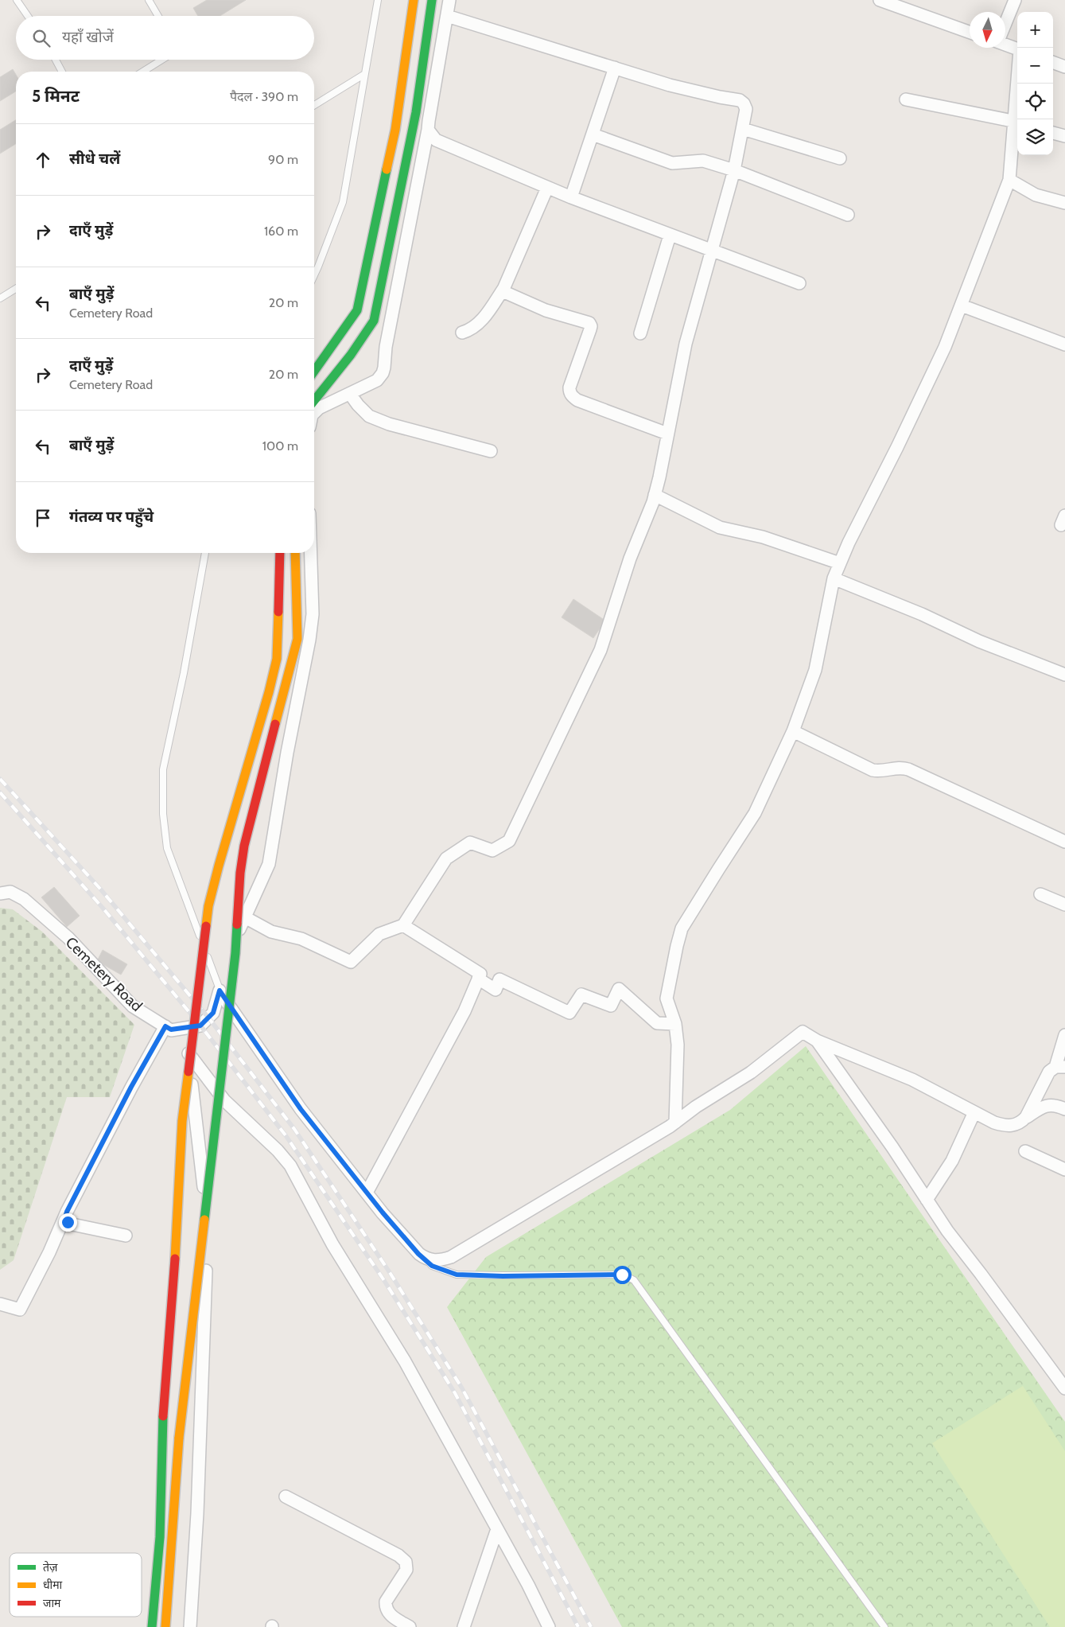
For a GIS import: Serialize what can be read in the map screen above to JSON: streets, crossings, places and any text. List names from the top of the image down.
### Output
{
  "streets": {
    "street": ["Cemetery Road"]
  },
  "legend": ["तेज़", "धीमा", "जाम"],
  "north": "bottom",
  "page": {
    "map_buttons": ["+", "−"],
    "search": "यहाँ खोजें",
    "heading": ["5 मिनट", "पैदल · 390 m"],
    "list": [
      ["सीधे चलें", "90 m"],
      ["दाएँ मुड़ें", "160 m"],
      ["बाएँ मुड़ें", "Cemetery Road", "20 m"],
      ["दाएँ मुड़ें", "Cemetery Road", "20 m"],
      ["बाएँ मुड़ें", "100 m"],
      "गंतव्य पर पहुँचे"
    ]
  }
}
